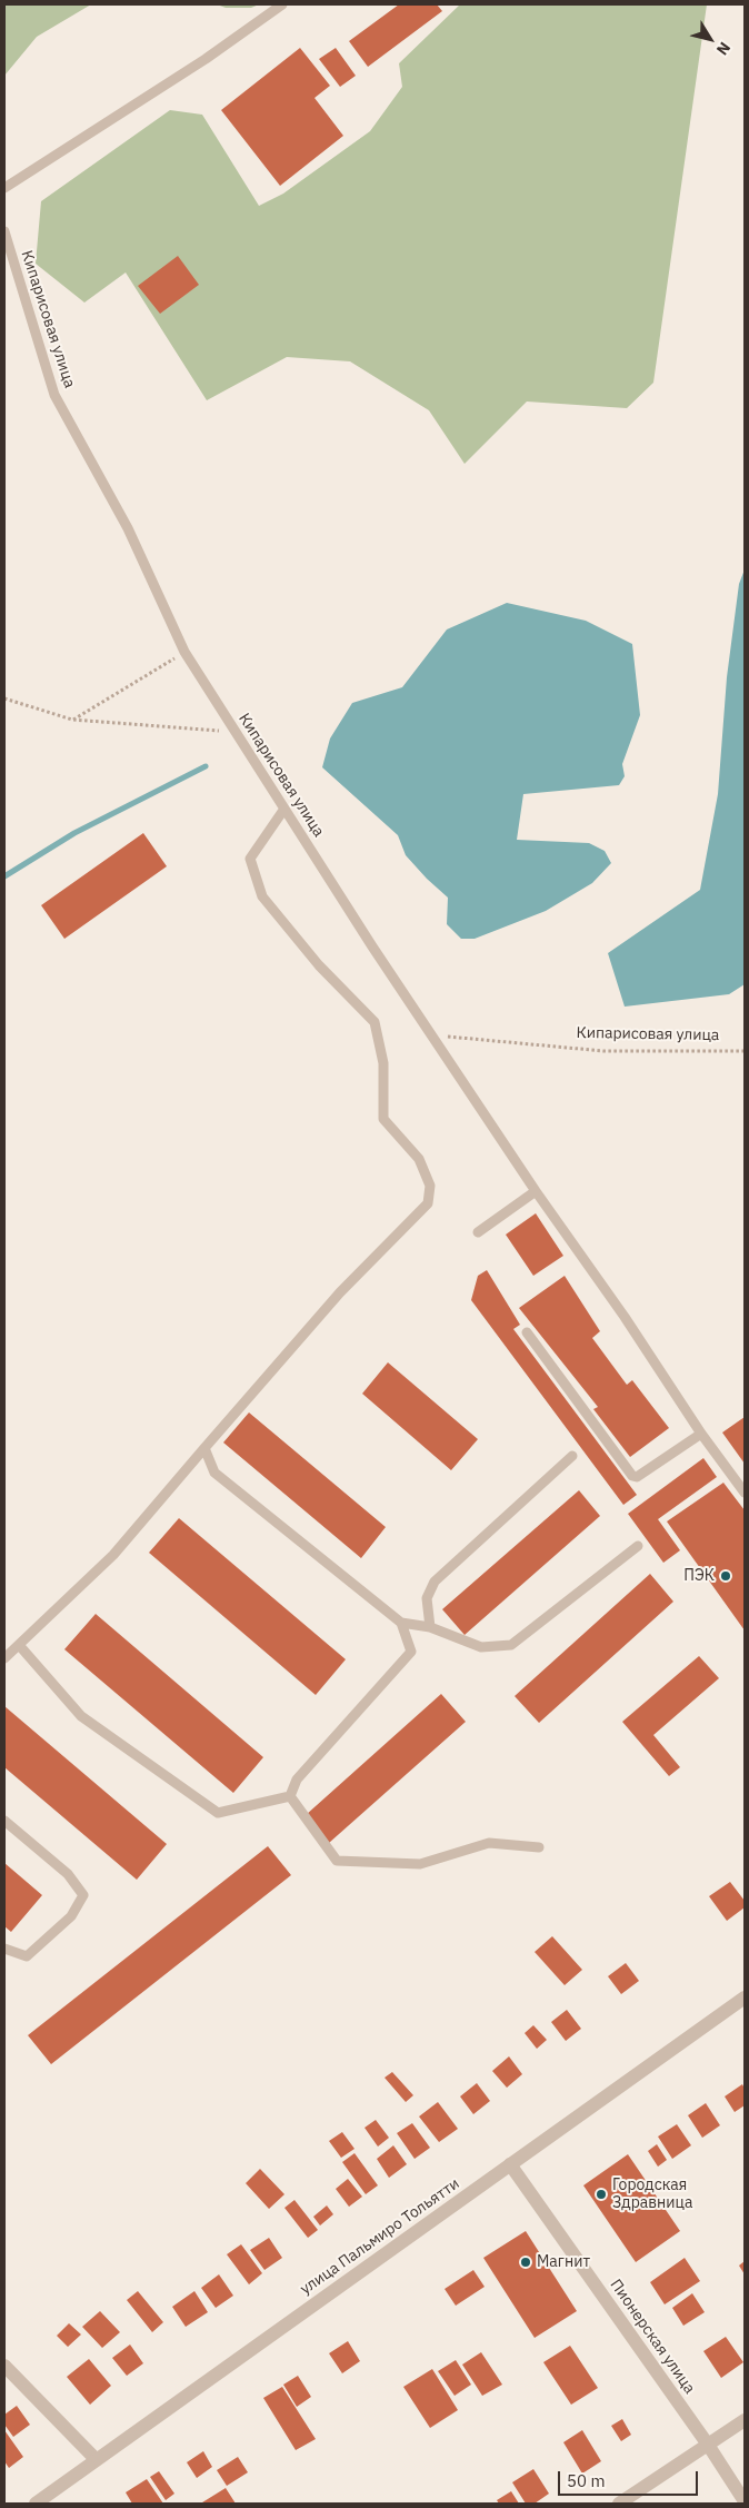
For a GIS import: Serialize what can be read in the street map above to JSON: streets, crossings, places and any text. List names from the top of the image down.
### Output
{
  "streets": {
    "street": ["улица Пальмиро Тольятти", "Пионерская улица"],
    "lane": ["Кипарисовая улица"]
  },
  "crossings": [
    ["улица Пальмиро Тольятти", "Пионерская улица"]
  ],
  "places": ["ПЭК", "Городская Здравница", "Магнит"],
  "scale_bar": "50 m",
  "north": "bottom right"
}
